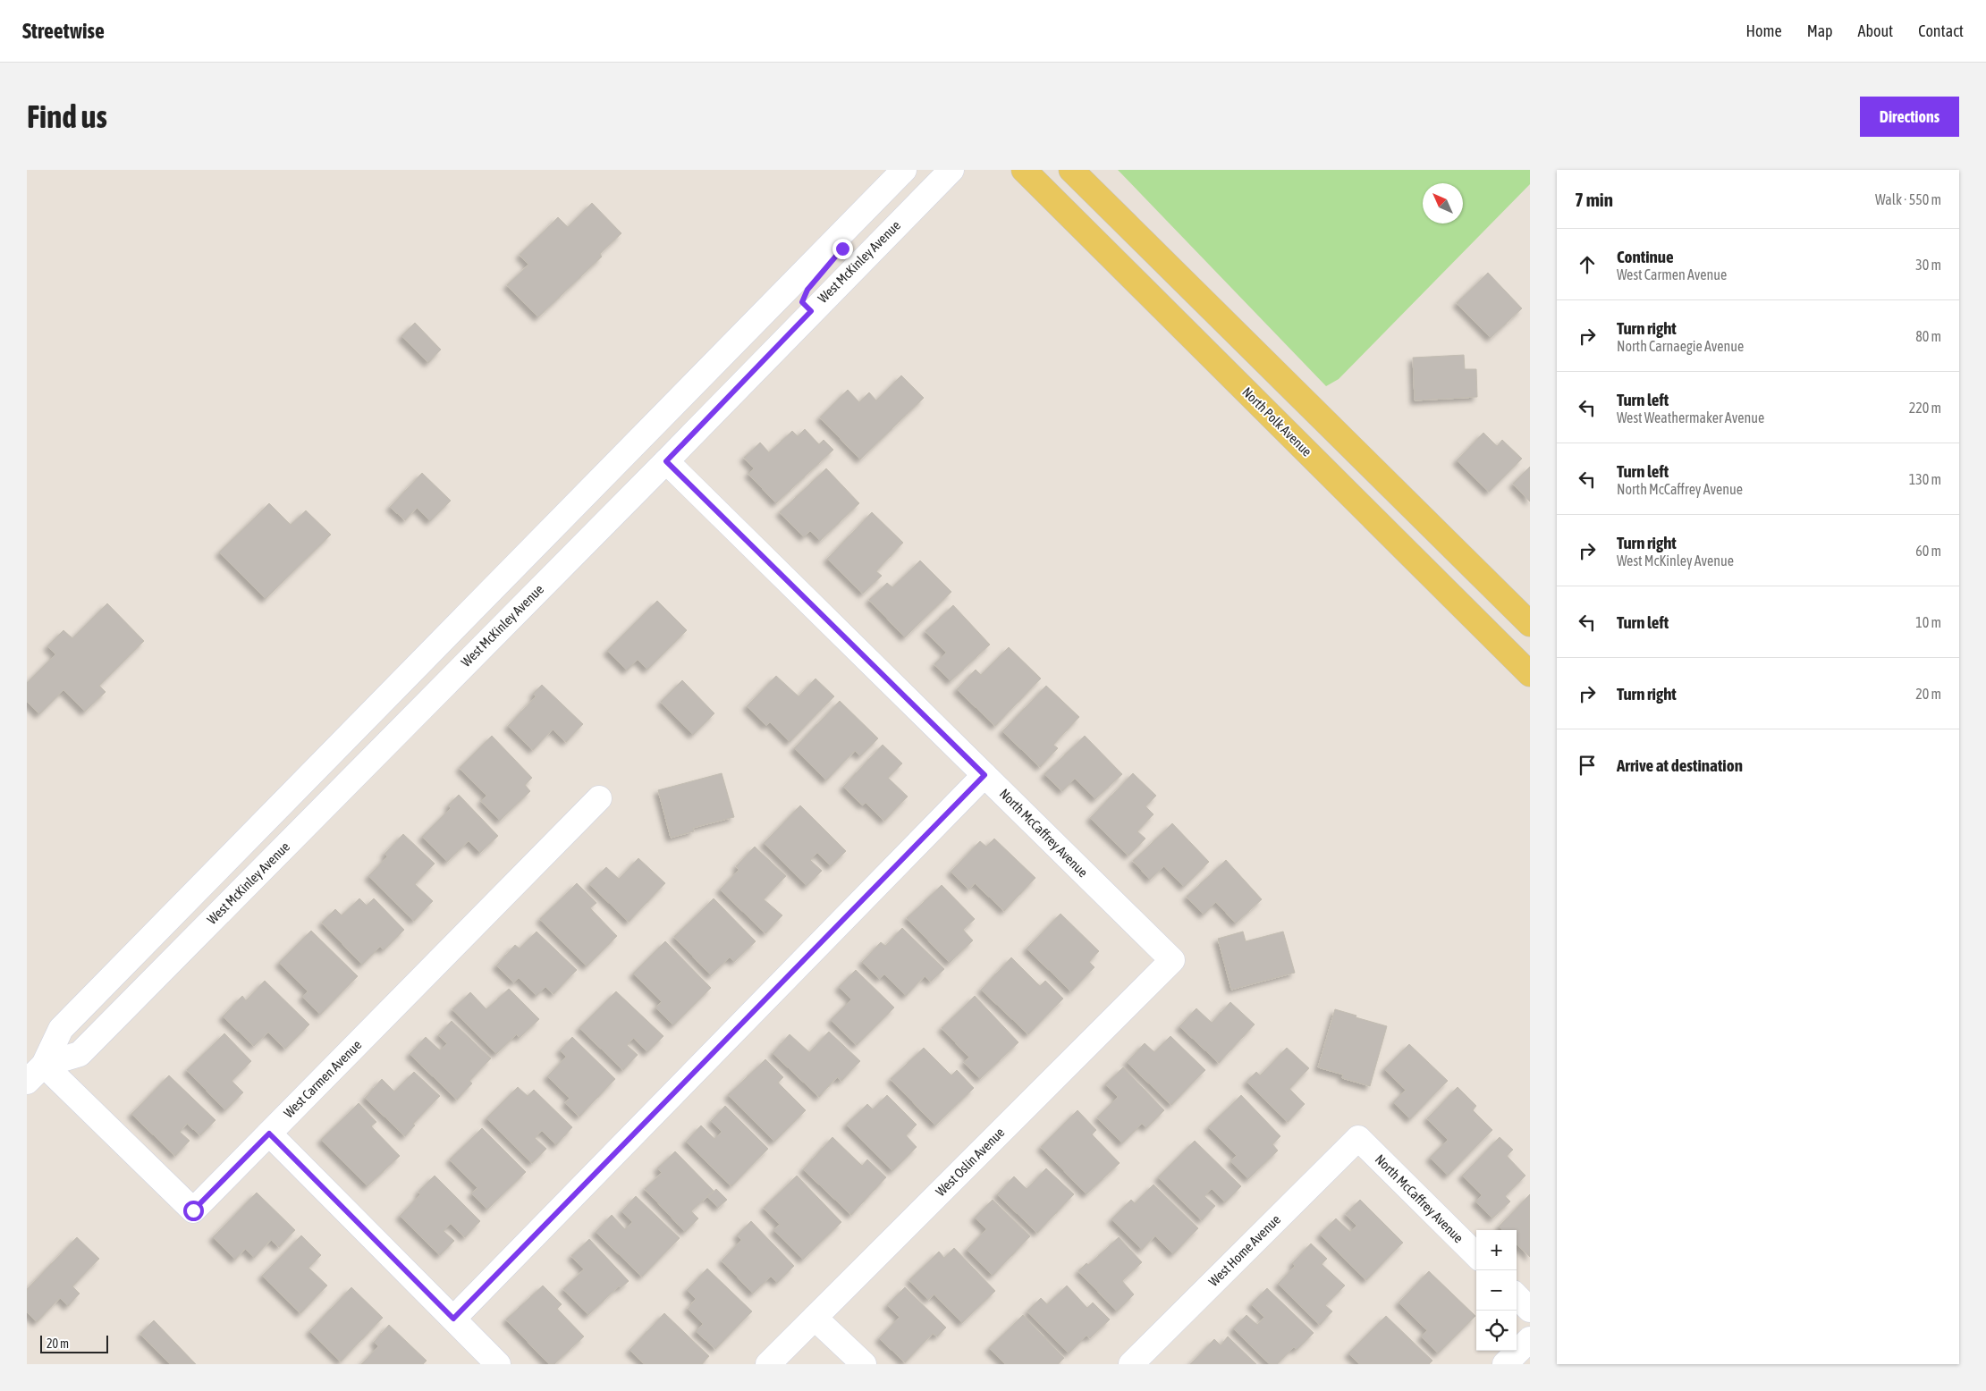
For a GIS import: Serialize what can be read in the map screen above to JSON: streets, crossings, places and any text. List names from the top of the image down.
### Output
{
  "streets": {
    "main road": ["North Polk Avenue"],
    "street": [
      "West McKinley Avenue",
      "North McCaffrey Avenue",
      "West Carmen Avenue",
      "West Oslin Avenue",
      "West Home Avenue"
    ]
  },
  "crossings": [
    ["West McKinley Avenue", "North McCaffrey Avenue"],
    ["West McKinley Avenue", "West Carmen Avenue"],
    ["North McCaffrey Avenue", "West Oslin Avenue"],
    ["North McCaffrey Avenue", "West Home Avenue"]
  ],
  "scale_bar": "20 m",
  "north": "top left",
  "page": {
    "header": "Streetwise",
    "nav": [
      "Home",
      "Map",
      "About",
      "Contact"
    ],
    "buttons": "Directions",
    "title": "Find us",
    "heading": ["7 min", "Walk · 550 m"],
    "list": [
      ["Continue", "West Carmen Avenue", "30 m"],
      ["Turn right", "North Carnaegie Avenue", "80 m"],
      ["Turn left", "West Weathermaker Avenue", "220 m"],
      ["Turn left", "North McCaffrey Avenue", "130 m"],
      ["Turn right", "West McKinley Avenue", "60 m"],
      ["Turn left", "10 m"],
      ["Turn right", "20 m"],
      "Arrive at destination"
    ],
    "map_buttons": ["+", "−"],
    "scale": "20 m"
  }
}
